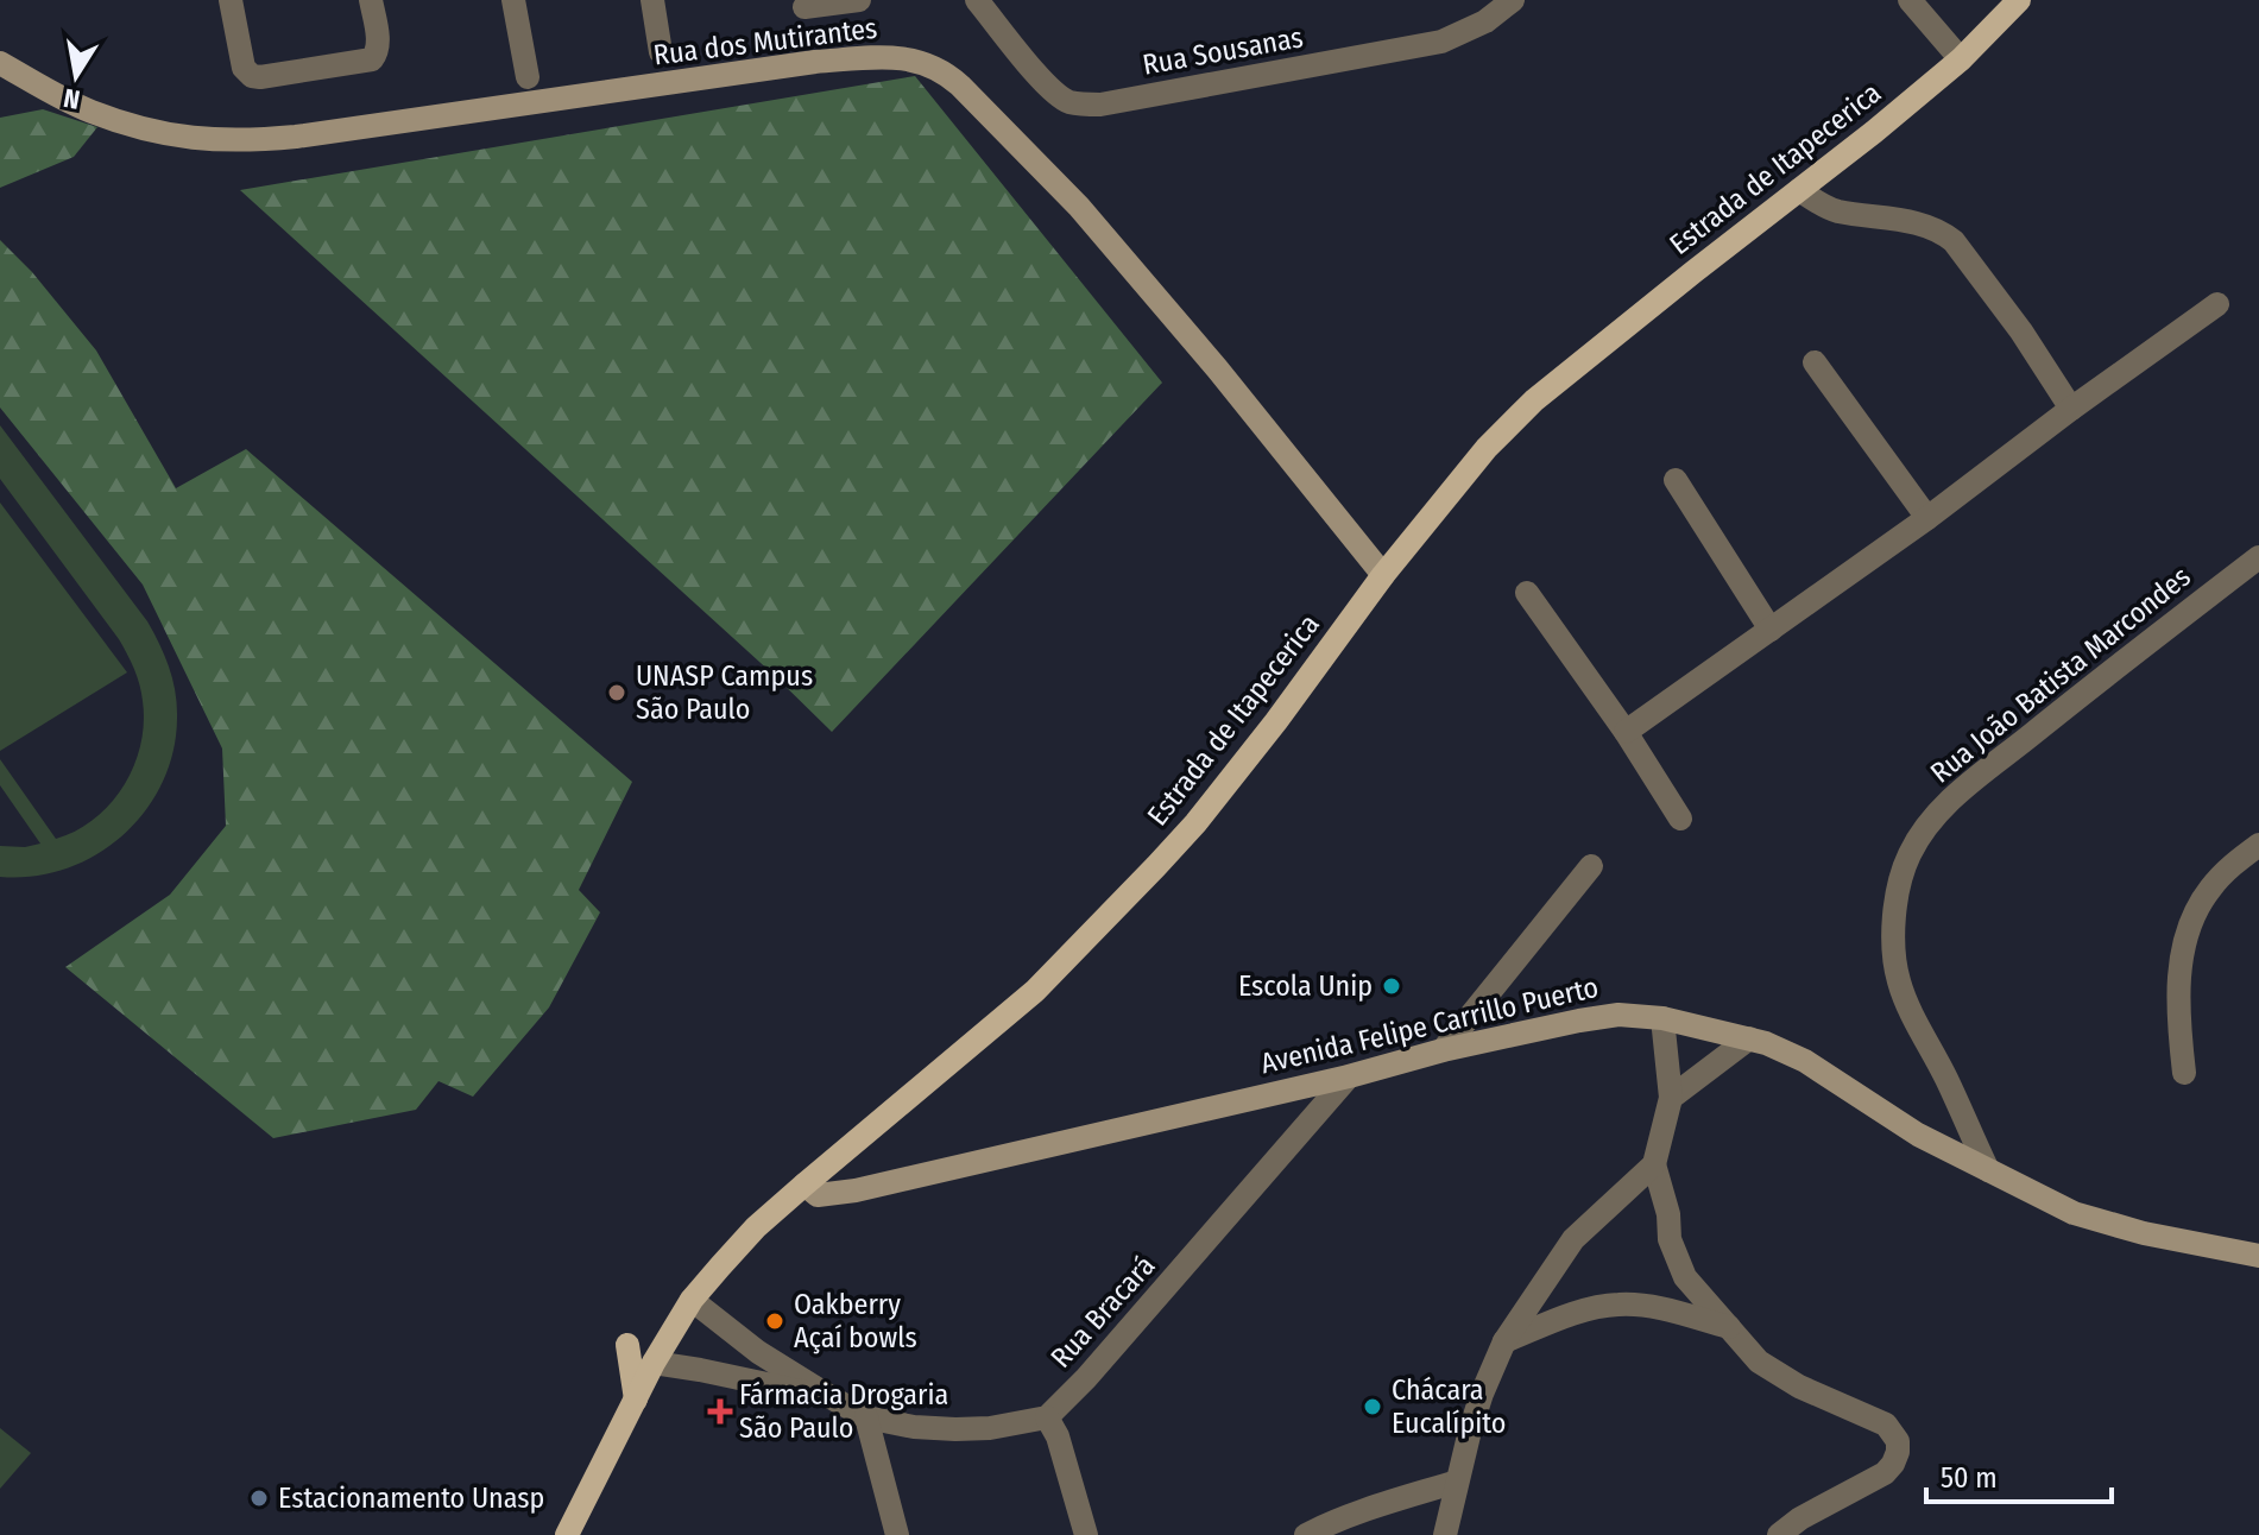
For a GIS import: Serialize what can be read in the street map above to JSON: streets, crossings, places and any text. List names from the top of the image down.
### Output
{
  "streets": {
    "main road": ["Estrada de Itapecerica"],
    "street": [
      "Rua dos Mutirantes",
      "Rua Sousanas",
      "Rua João Batista Marcondes",
      "Avenida Felipe Carrillo Puerto",
      "Rua Bracará"
    ]
  },
  "crossings": [
    ["Rua dos Mutirantes", "Estrada de Itapecerica"],
    ["Estrada de Itapecerica", "Avenida Felipe Carrillo Puerto"],
    ["Rua João Batista Marcondes", "Avenida Felipe Carrillo Puerto"],
    ["Avenida Felipe Carrillo Puerto", "Rua Bracará"]
  ],
  "places": {
    "other": [
      "UNASP Campus São Paulo",
      "Escola Unip",
      "Oakberry Açaí bowls",
      "Chácara Eucalípito",
      "Estacionamento Unasp"
    ],
    "health": ["Fármacia Drogaria São Paulo"]
  },
  "scale_bar": "50 m",
  "north": "bottom"
}
